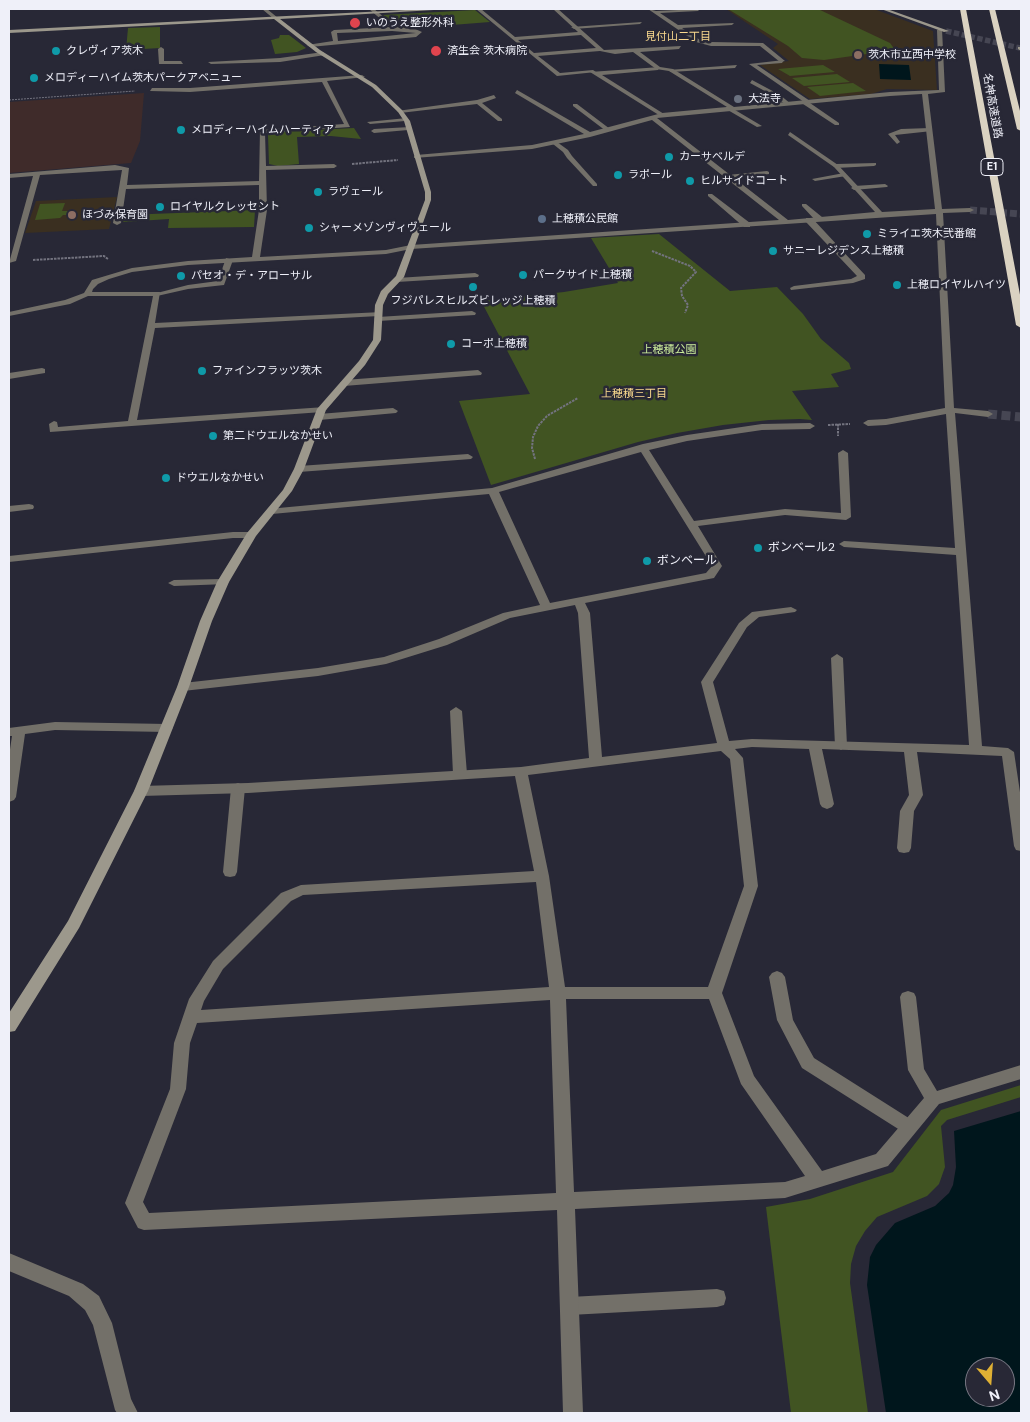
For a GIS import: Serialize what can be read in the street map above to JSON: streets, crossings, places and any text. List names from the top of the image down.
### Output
{
  "streets": {
    "highway": ["名神高速道路", "E1"]
  },
  "districts": ["見付山二丁目", "上穂積三丁目"],
  "parks": ["上穂積公園"],
  "places": [
    "いのうえ整形外科",
    "クレヴィア茨木",
    "済生会 茨木病院",
    "茨木市立西中学校",
    "メロディーハイム茨木パークアベニュー",
    "大法寺",
    "メロディーハイムハーティア",
    "カーサベルデ",
    "ラポール",
    "ヒルサイドコート",
    "ラヴェール",
    "ロイヤルクレッセント",
    "ほづみ保育園",
    "上穂積公民館",
    "シャーメゾンヴィヴェール",
    "ミライエ茨木弐番館",
    "サニーレジデンス上穂積",
    "パークサイド上穂積",
    "パセオ・デ・アローサル",
    "上穂ロイヤルハイツ",
    "フジパレスヒルズビレッジ上穂積",
    "コーポ上穂積",
    "ファインフラッツ茨木",
    "第二ドウエルなかせい",
    "ドウエルなかせい",
    "ボンベール2",
    "ボンベール"
  ],
  "north": "bottom"
}
